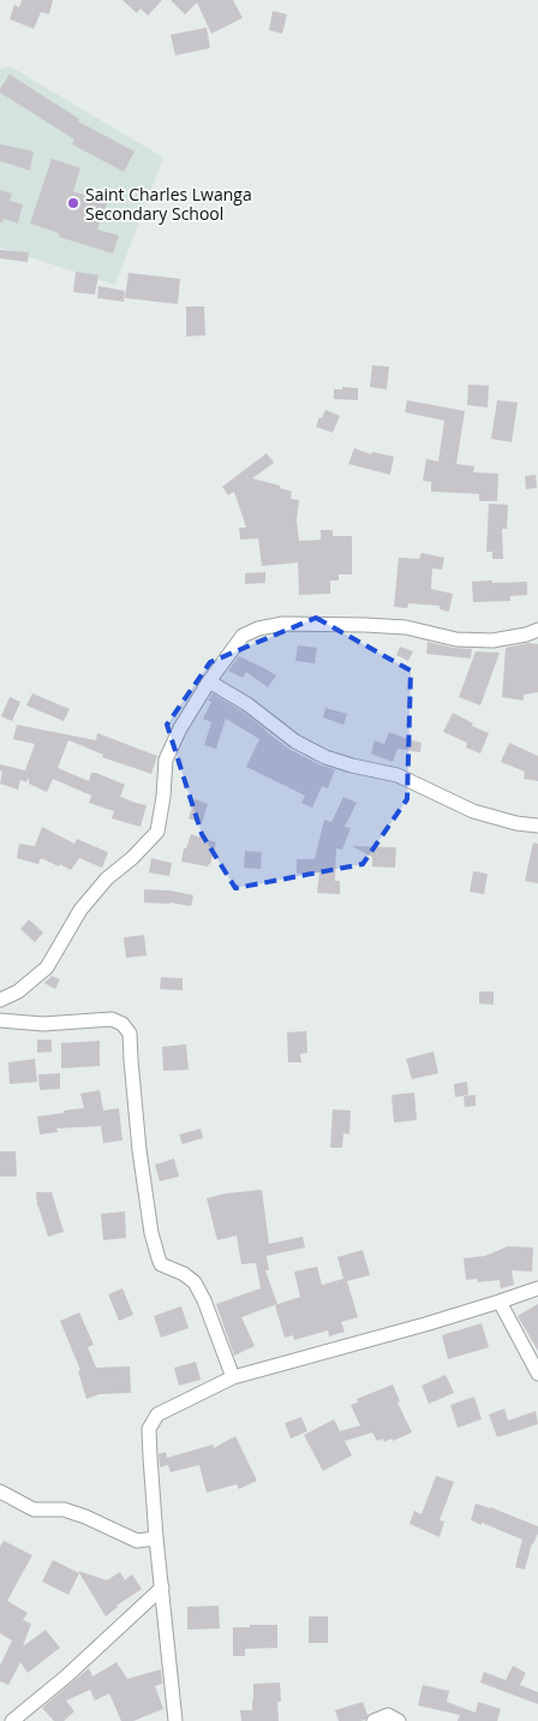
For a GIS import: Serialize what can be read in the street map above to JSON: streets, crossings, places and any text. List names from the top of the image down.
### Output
{
  "places": ["Saint Charles Lwanga Secondary School"]
}
